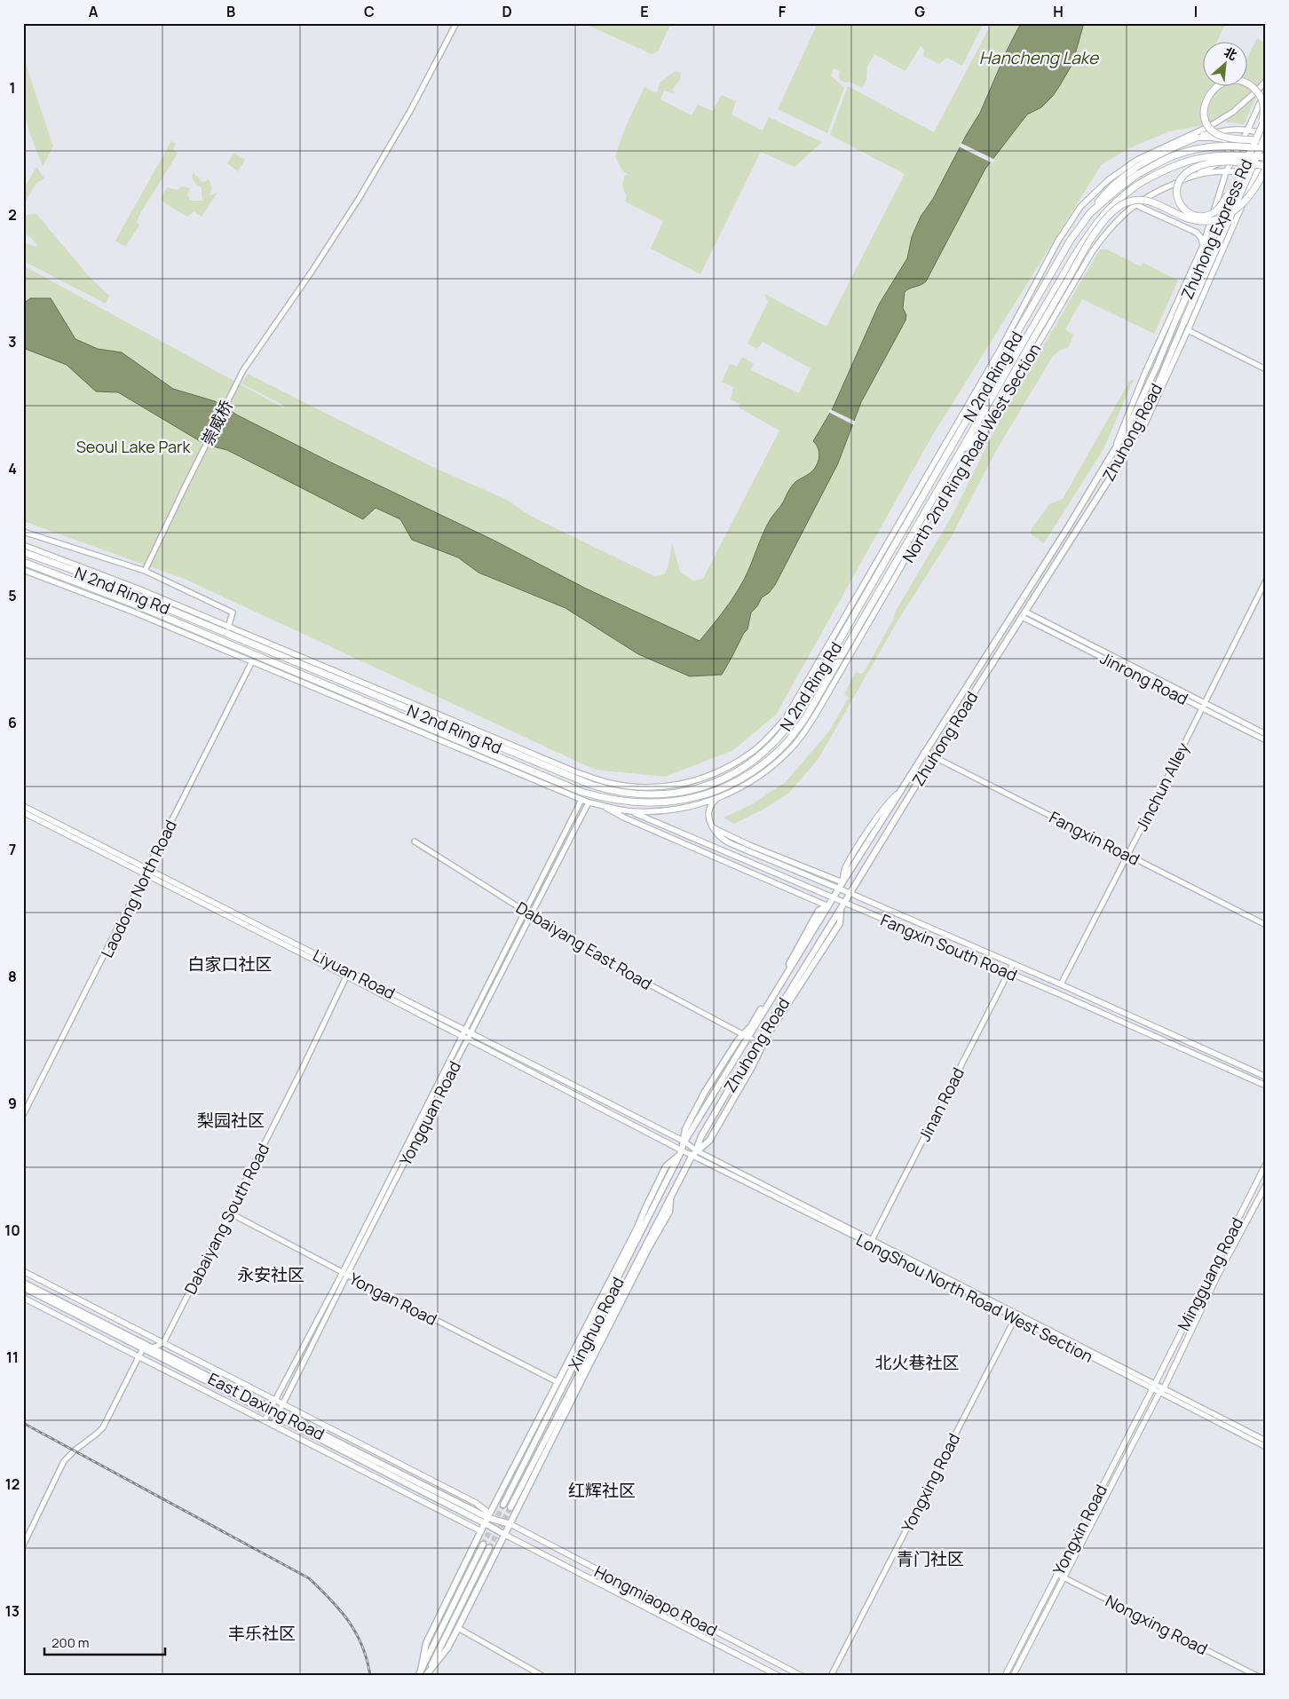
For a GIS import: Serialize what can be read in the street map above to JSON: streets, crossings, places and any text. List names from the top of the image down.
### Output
{
  "streets": {
    "highway": ["Zhuhong Express Rd", "N 2nd Ring Rd"],
    "main road": [
      "Zhuhong Road",
      "North 2nd Ring Road West Section",
      "Fangxin South Road",
      "Liyuan Road",
      "Mingguang Road",
      "Xinghuo Road",
      "East Daxing Road",
      "Yongxin Road",
      "Hongmiaopo Road"
    ],
    "street": [
      "崇威桥",
      "Jinrong Road",
      "Jinchun Alley",
      "Fangxin Road",
      "Laodong North Road",
      "Dabaiyang East Road",
      "Jinan Road",
      "Yongquan Road",
      "Dabaiyang South Road",
      "LongShou North Road West Section",
      "Yongan Road",
      "Yongxing Road",
      "Nongxing Road"
    ]
  },
  "crossings": [
    ["Zhuhong Express Rd", "Zhuhong Road"],
    ["N 2nd Ring Rd", "North 2nd Ring Road West Section"],
    ["Zhuhong Road", "Jinrong Road"],
    ["Zhuhong Road", "Fangxin Road"],
    ["Zhuhong Road", "Dabaiyang East Road"],
    ["Zhuhong Road", "Fangxin South Road"],
    ["Zhuhong Road", "Liyuan Road"],
    ["Zhuhong Road", "LongShou North Road West Section"],
    ["Zhuhong Road", "Xinghuo Road"],
    ["North 2nd Ring Road West Section", "Laodong North Road"],
    ["North 2nd Ring Road West Section", "Fangxin South Road"],
    ["North 2nd Ring Road West Section", "Yongquan Road"],
    ["Jinrong Road", "Jinchun Alley"],
    ["Jinchun Alley", "Fangxin Road"],
    ["Jinchun Alley", "Fangxin South Road"],
    ["Laodong North Road", "Liyuan Road"],
    ["Dabaiyang East Road", "Yongquan Road"],
    ["Fangxin South Road", "Jinan Road"],
    ["Liyuan Road", "Yongquan Road"],
    ["Liyuan Road", "Dabaiyang South Road"],
    ["Liyuan Road", "LongShou North Road West Section"],
    ["Liyuan Road", "Xinghuo Road"],
    ["Jinan Road", "LongShou North Road West Section"],
    ["Yongquan Road", "Yongan Road"],
    ["Yongquan Road", "East Daxing Road"],
    ["Dabaiyang South Road", "Yongan Road"],
    ["Mingguang Road", "LongShou North Road West Section"],
    ["Mingguang Road", "Yongxin Road"],
    ["LongShou North Road West Section", "Xinghuo Road"],
    ["LongShou North Road West Section", "Yongxing Road"],
    ["LongShou North Road West Section", "Yongxin Road"],
    ["East Daxing Road", "Hongmiaopo Road"],
    ["Yongxin Road", "Nongxing Road"]
  ],
  "districts": [
    "白家口社区",
    "梨园社区",
    "永安社区",
    "北火巷社区",
    "红辉社区",
    "青门社区",
    "丰乐社区"
  ],
  "water": ["Hancheng Lake"],
  "parks": ["Seoul Lake Park"],
  "scale_bar": "200 m",
  "north": "top right",
  "grid": {
    "columns": [
      "A",
      "B",
      "C",
      "D",
      "E",
      "F",
      "G",
      "H",
      "I"
    ],
    "rows": [
      "1",
      "2",
      "3",
      "4",
      "5",
      "6",
      "7",
      "8",
      "9",
      "10",
      "11",
      "12",
      "13"
    ]
  }
}
